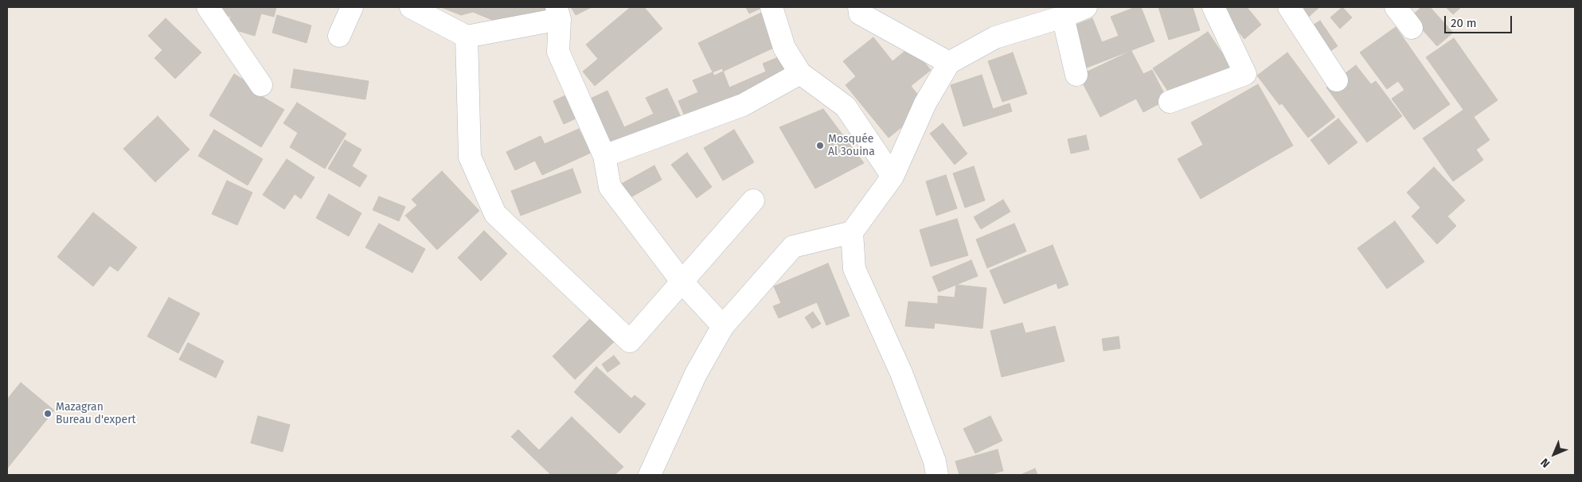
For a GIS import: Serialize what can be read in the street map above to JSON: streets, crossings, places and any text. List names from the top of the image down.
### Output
{
  "places": ["Mosquée Al 3ouina", "Mazagran Bureau d'expert"],
  "scale_bar": "20 m",
  "north": "bottom left"
}
